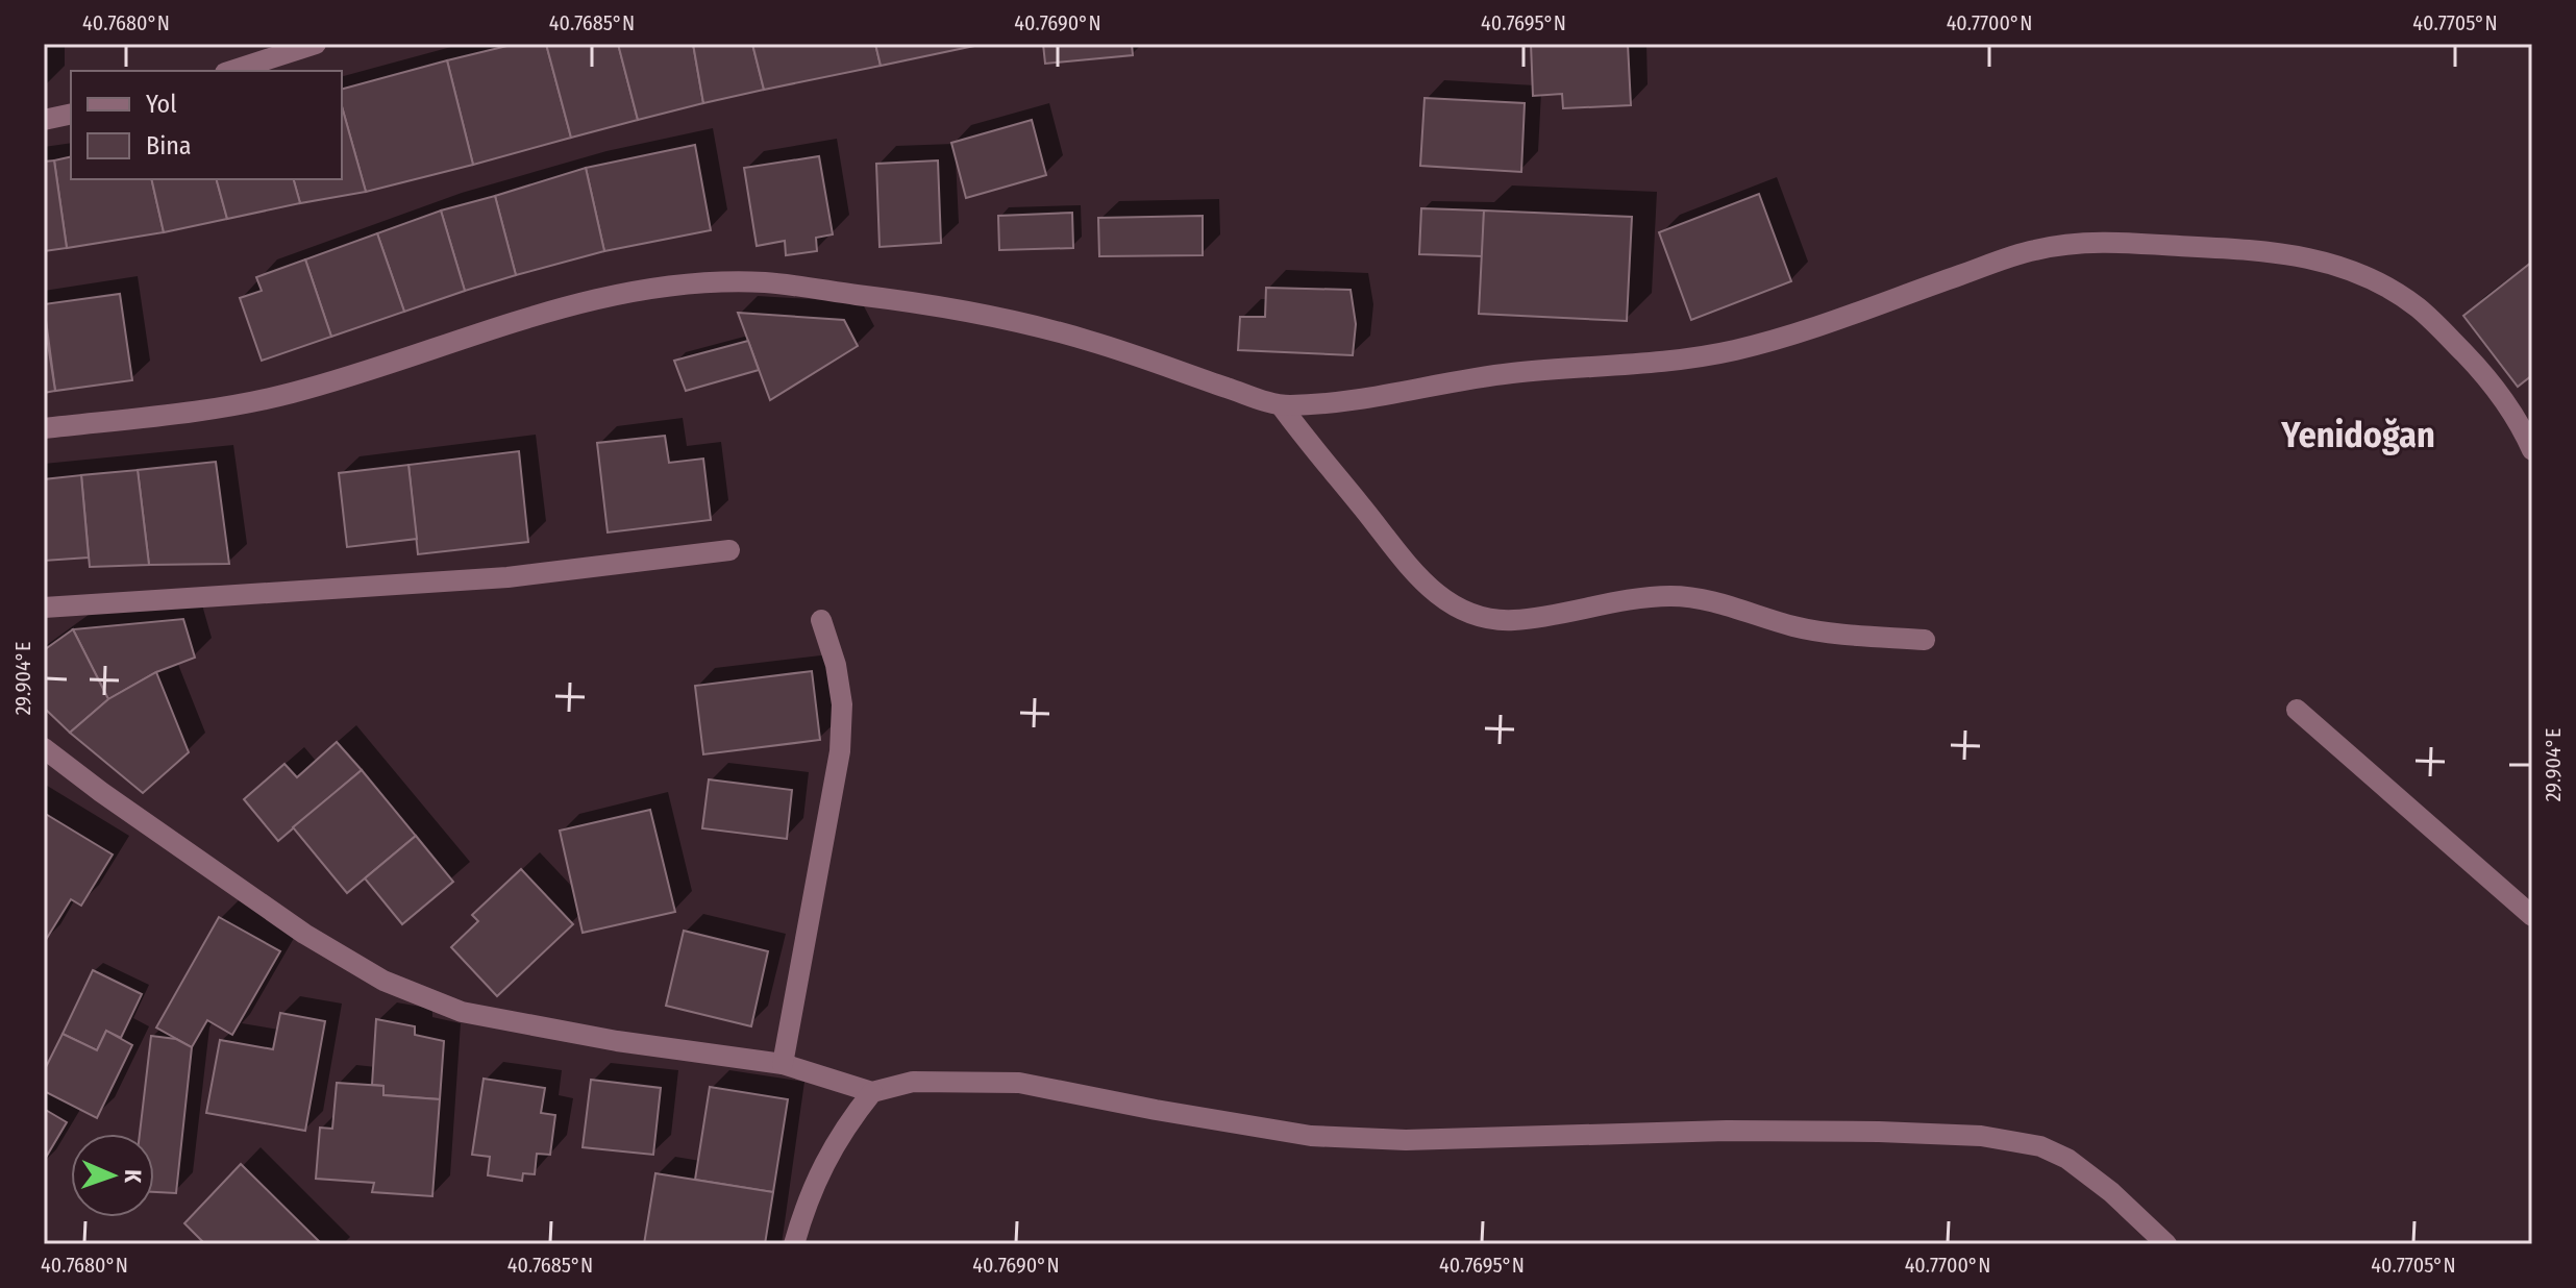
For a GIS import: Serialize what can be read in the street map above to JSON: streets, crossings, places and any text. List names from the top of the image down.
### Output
{
  "districts": ["Yenidoğan"],
  "legend": ["Yol", "Bina"],
  "north": "right",
  "coordinates": [
    "40.7680°N",
    "40.7685°N",
    "40.7690°N",
    "40.7695°N",
    "40.7700°N",
    "40.7705°N",
    "29.904°E"
  ]
}
